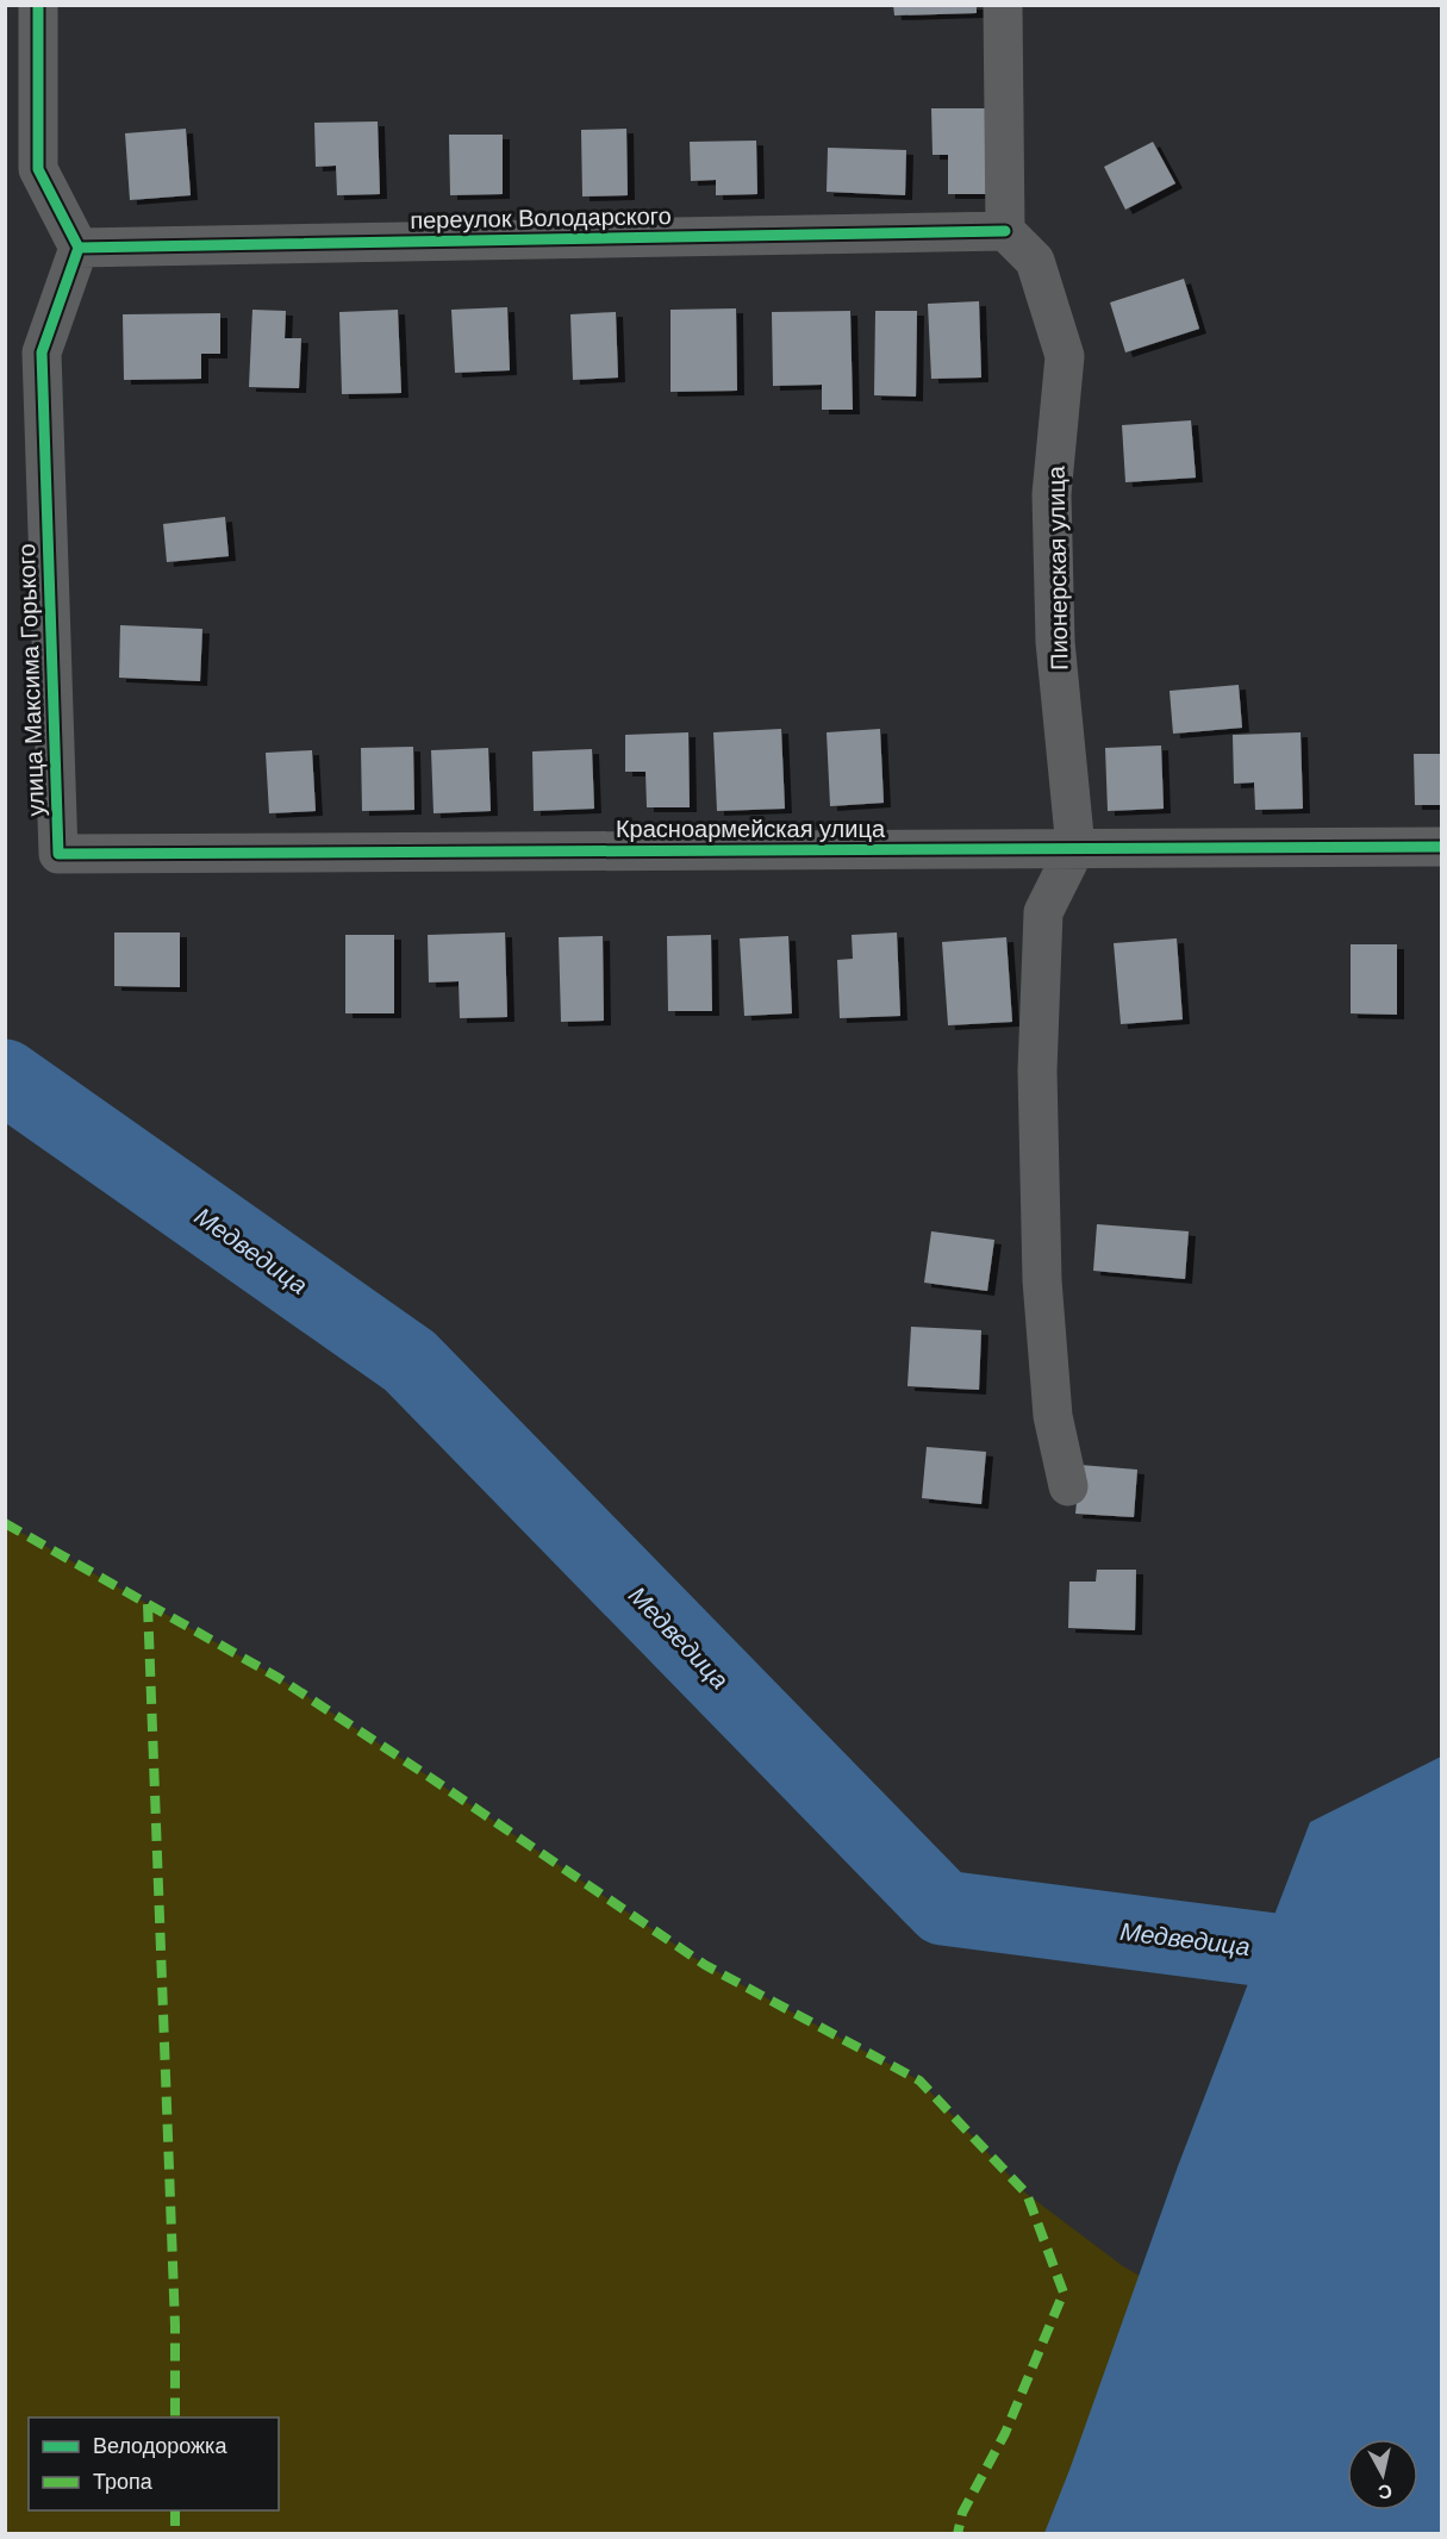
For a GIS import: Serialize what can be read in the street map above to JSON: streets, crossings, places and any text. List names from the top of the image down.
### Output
{
  "streets": {
    "street": [
      "переулок Володарского",
      "Пионерская улица",
      "улица Максима Горького",
      "Красноармейская улица"
    ]
  },
  "crossings": [
    ["переулок Володарского", "Пионерская улица"],
    ["переулок Володарского", "улица Максима Горького"],
    ["Пионерская улица", "Красноармейская улица"],
    ["улица Максима Горького", "Красноармейская улица"]
  ],
  "water": ["Медведица"],
  "legend": ["Велодорожка", "Тропа"],
  "north": "bottom"
}
